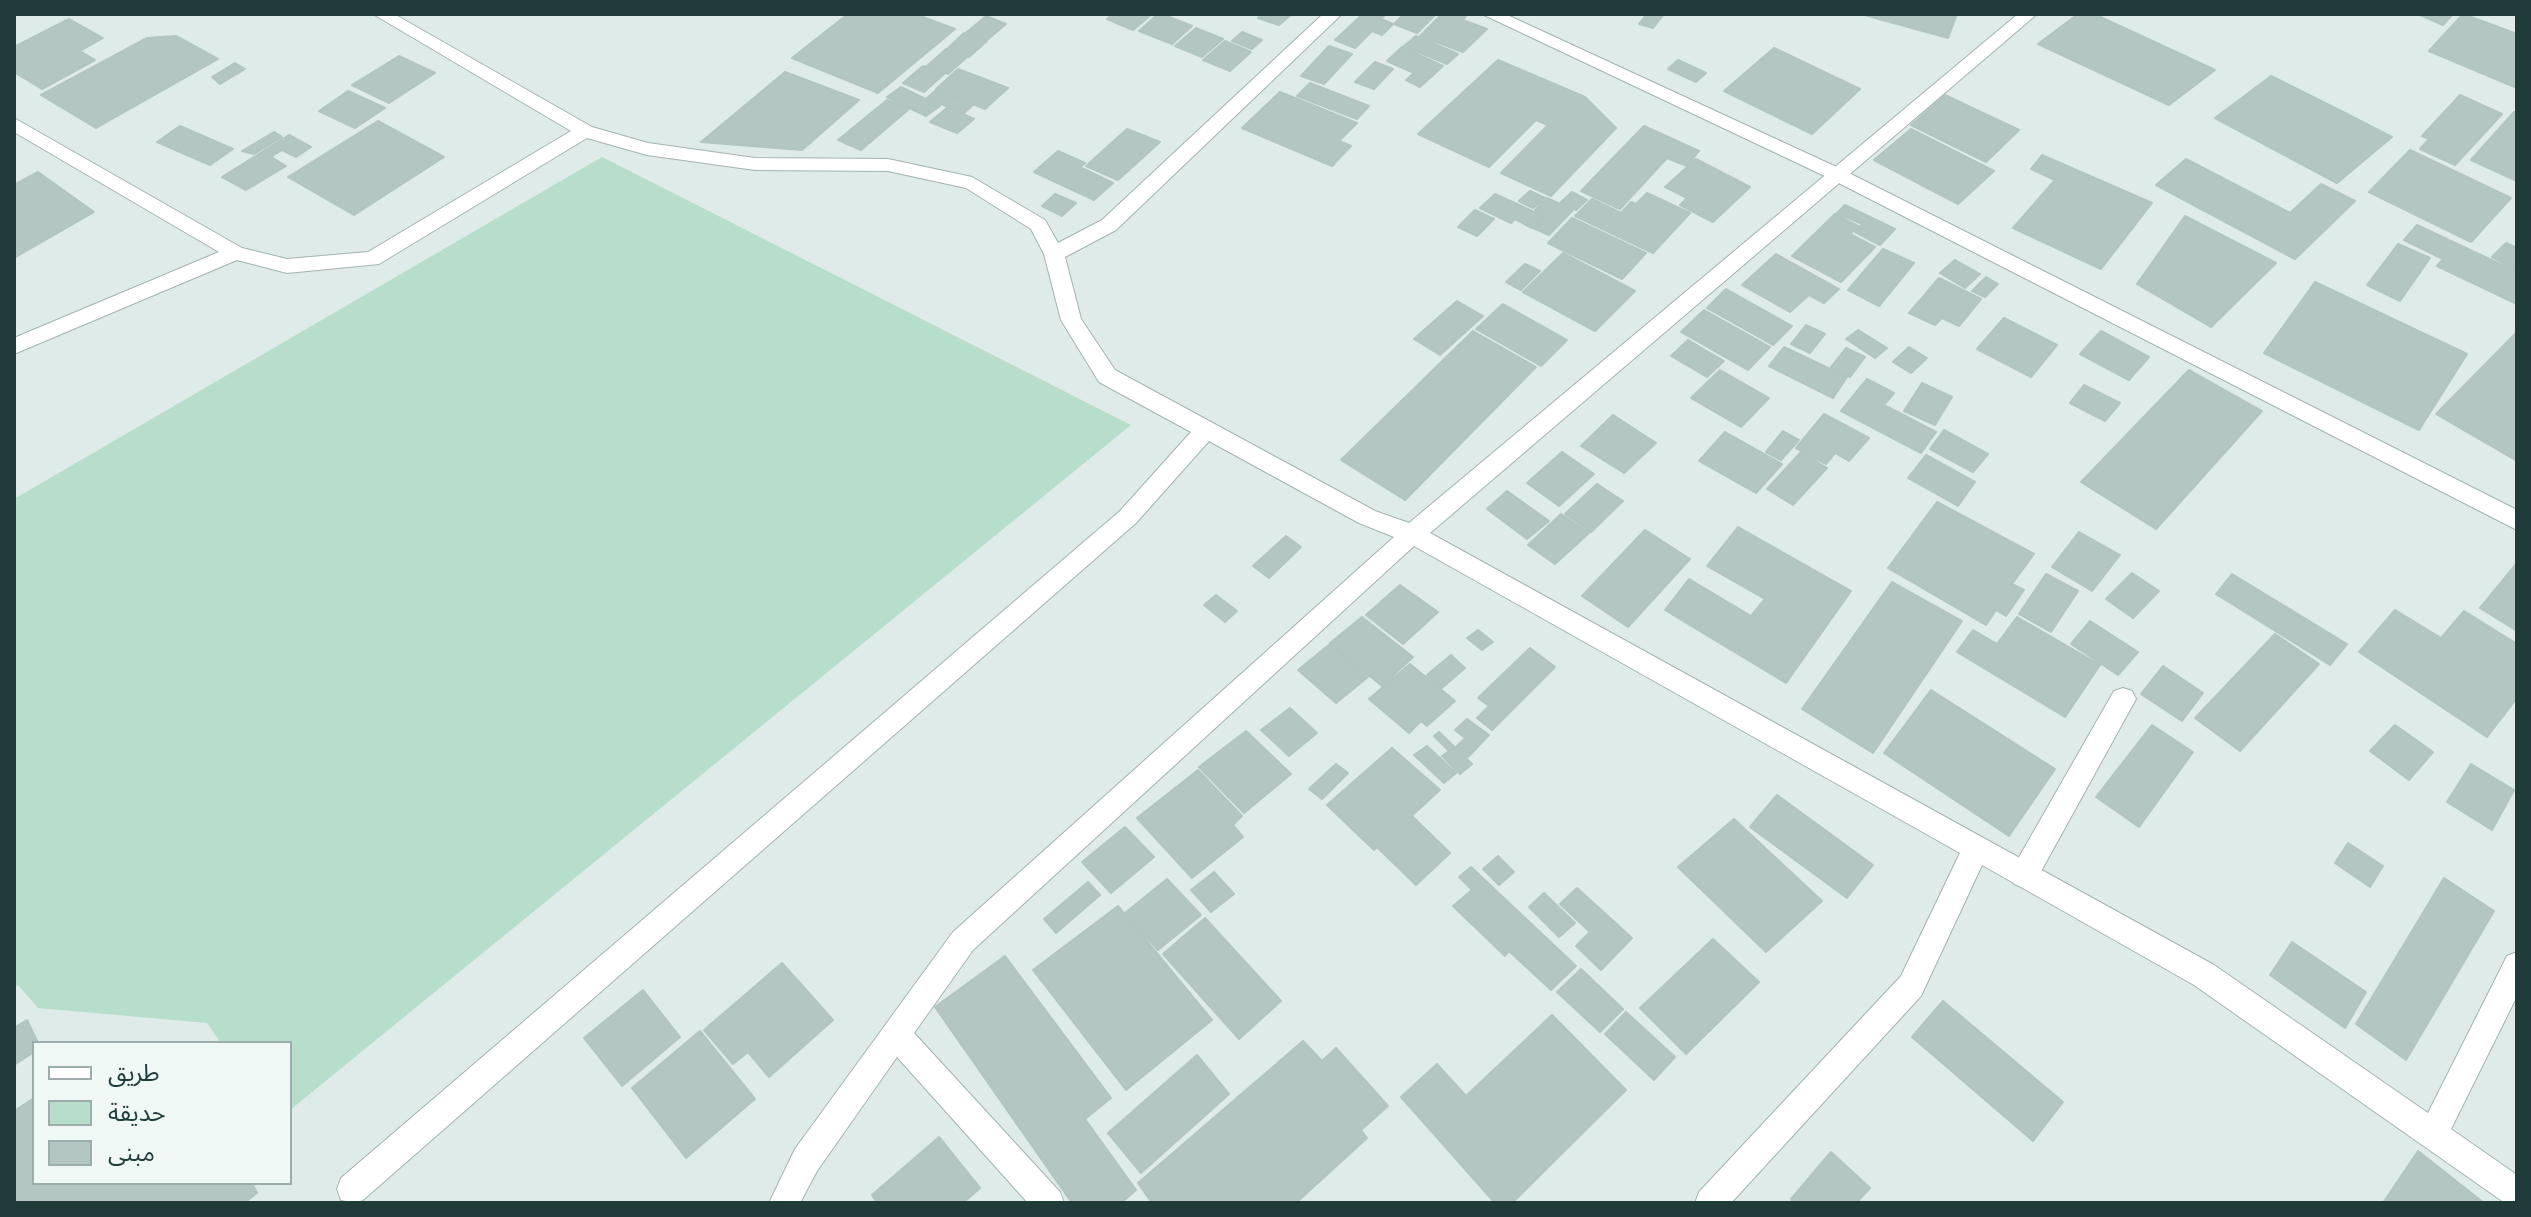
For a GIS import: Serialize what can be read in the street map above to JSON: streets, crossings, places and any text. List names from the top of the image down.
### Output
{
  "legend": ["طريق", "حديقة", "مبنى"]
}
